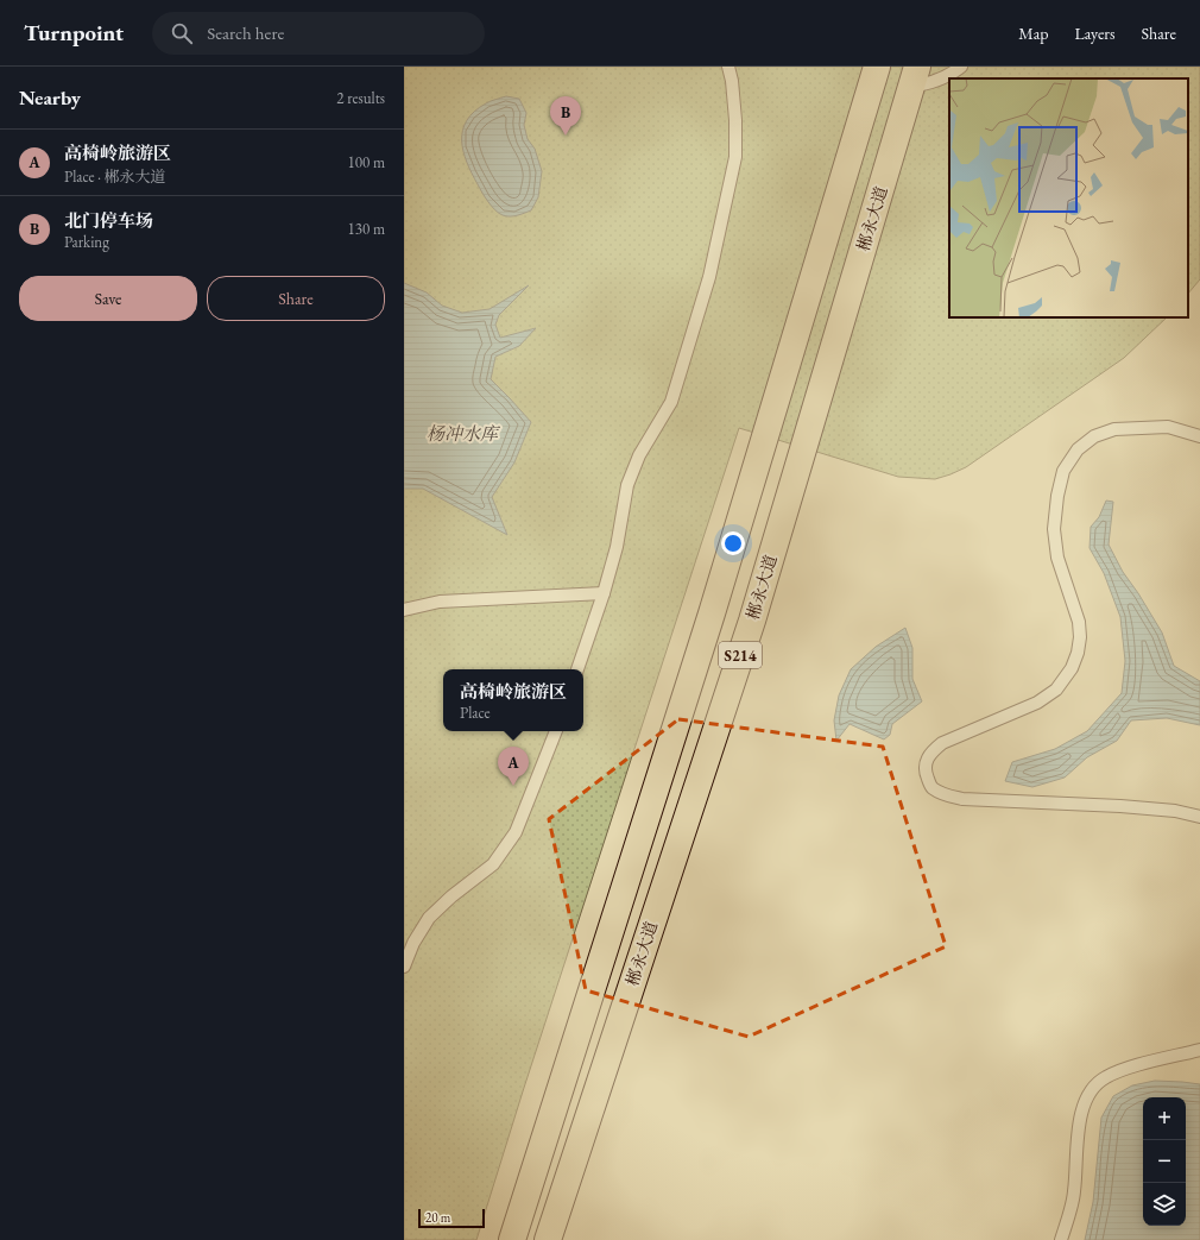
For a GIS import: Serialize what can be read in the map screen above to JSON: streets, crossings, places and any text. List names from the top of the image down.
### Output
{
  "streets": {
    "highway": ["郴永大道", "S214"]
  },
  "water": ["杨冲水库"],
  "scale_bar": "20 m",
  "page": {
    "header": "Turnpoint",
    "search": "Search here",
    "nav": ["Map", "Layers", "Share"],
    "heading": ["Nearby", "2 results"],
    "pins": ["B", "A"],
    "list": [
      {
        "mark": "A",
        "name": "高椅岭旅游区",
        "note": "Place · 郴永大道",
        "value": "100 m"
      },
      {
        "mark": "B",
        "name": "北门停车场",
        "note": "Parking",
        "value": "130 m"
      }
    ],
    "buttons": ["Save", "Share"],
    "popup": ["高椅岭旅游区", "Place"],
    "map_buttons": ["+", "−"],
    "scale": "20 m"
  }
}
